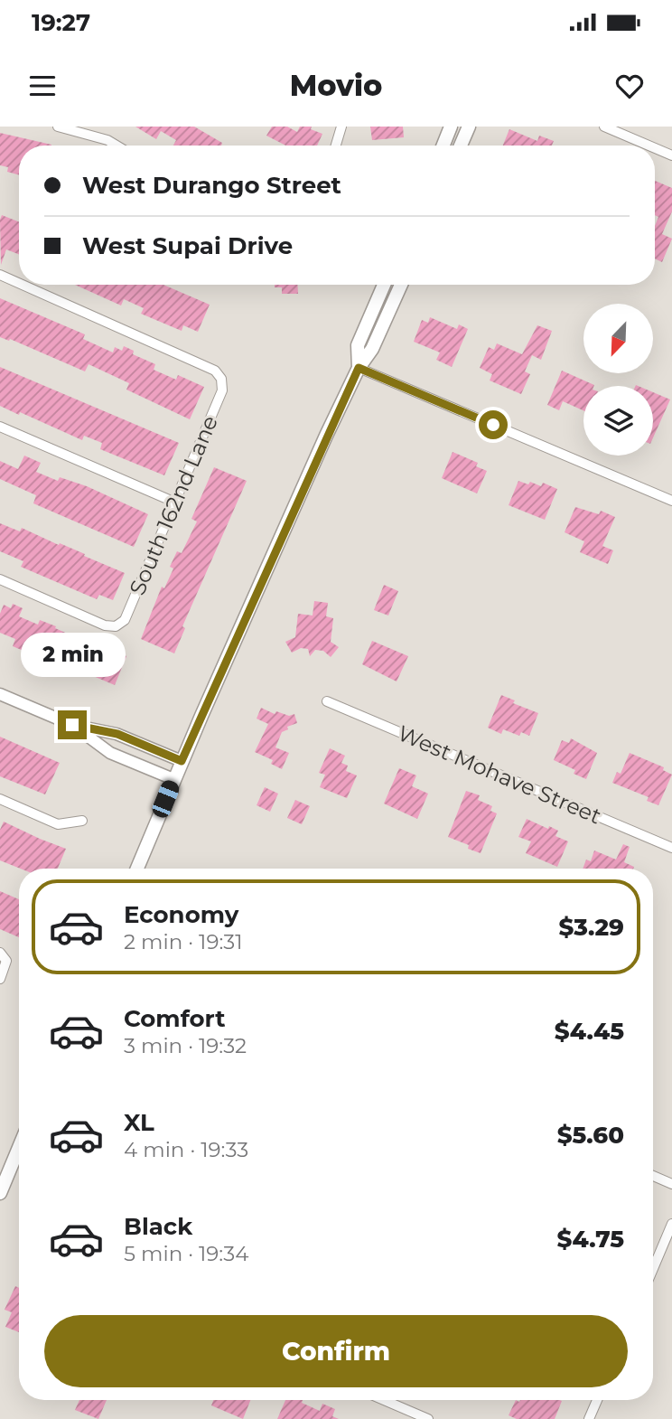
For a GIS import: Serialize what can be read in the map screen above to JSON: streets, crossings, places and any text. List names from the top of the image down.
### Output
{
  "streets": {
    "street": ["South 162nd Lane", "West Mohave Street"]
  },
  "north": "bottom left",
  "page": {
    "status": "19:27",
    "header": "Movio",
    "banner": ["West Durango Street", "West Supai Drive"],
    "bubble": "2 min",
    "list": [
      {
        "name": "Economy",
        "note": "2 min · 19:31",
        "value": "$3.29"
      },
      {
        "name": "Comfort",
        "note": "3 min · 19:32",
        "value": "$4.45"
      },
      {
        "name": "XL",
        "note": "4 min · 19:33",
        "value": "$5.60"
      },
      {
        "name": "Black",
        "note": "5 min · 19:34",
        "value": "$4.75"
      }
    ],
    "buttons": "Confirm"
  }
}
